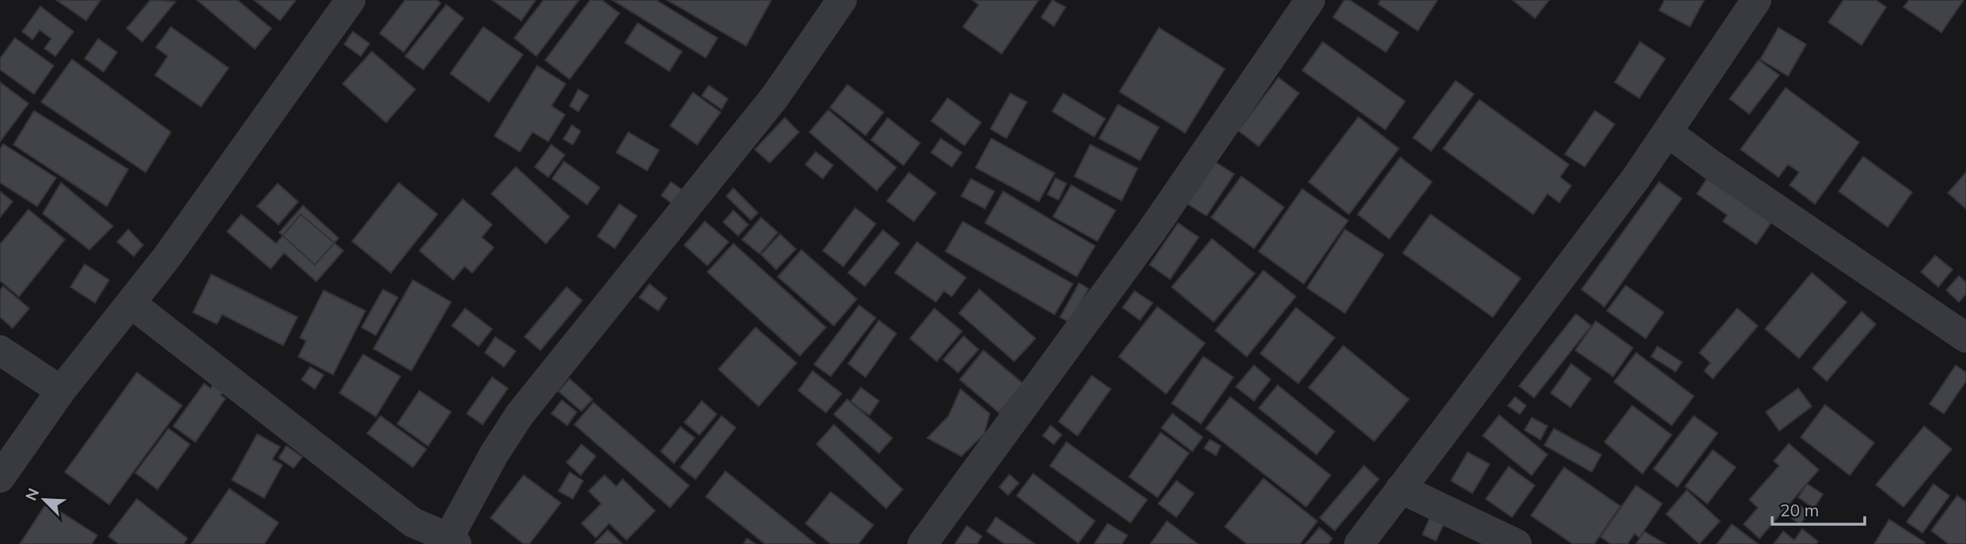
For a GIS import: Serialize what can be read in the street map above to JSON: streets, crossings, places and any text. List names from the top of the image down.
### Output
{
  "scale_bar": "20 m",
  "north": "top left"
}
